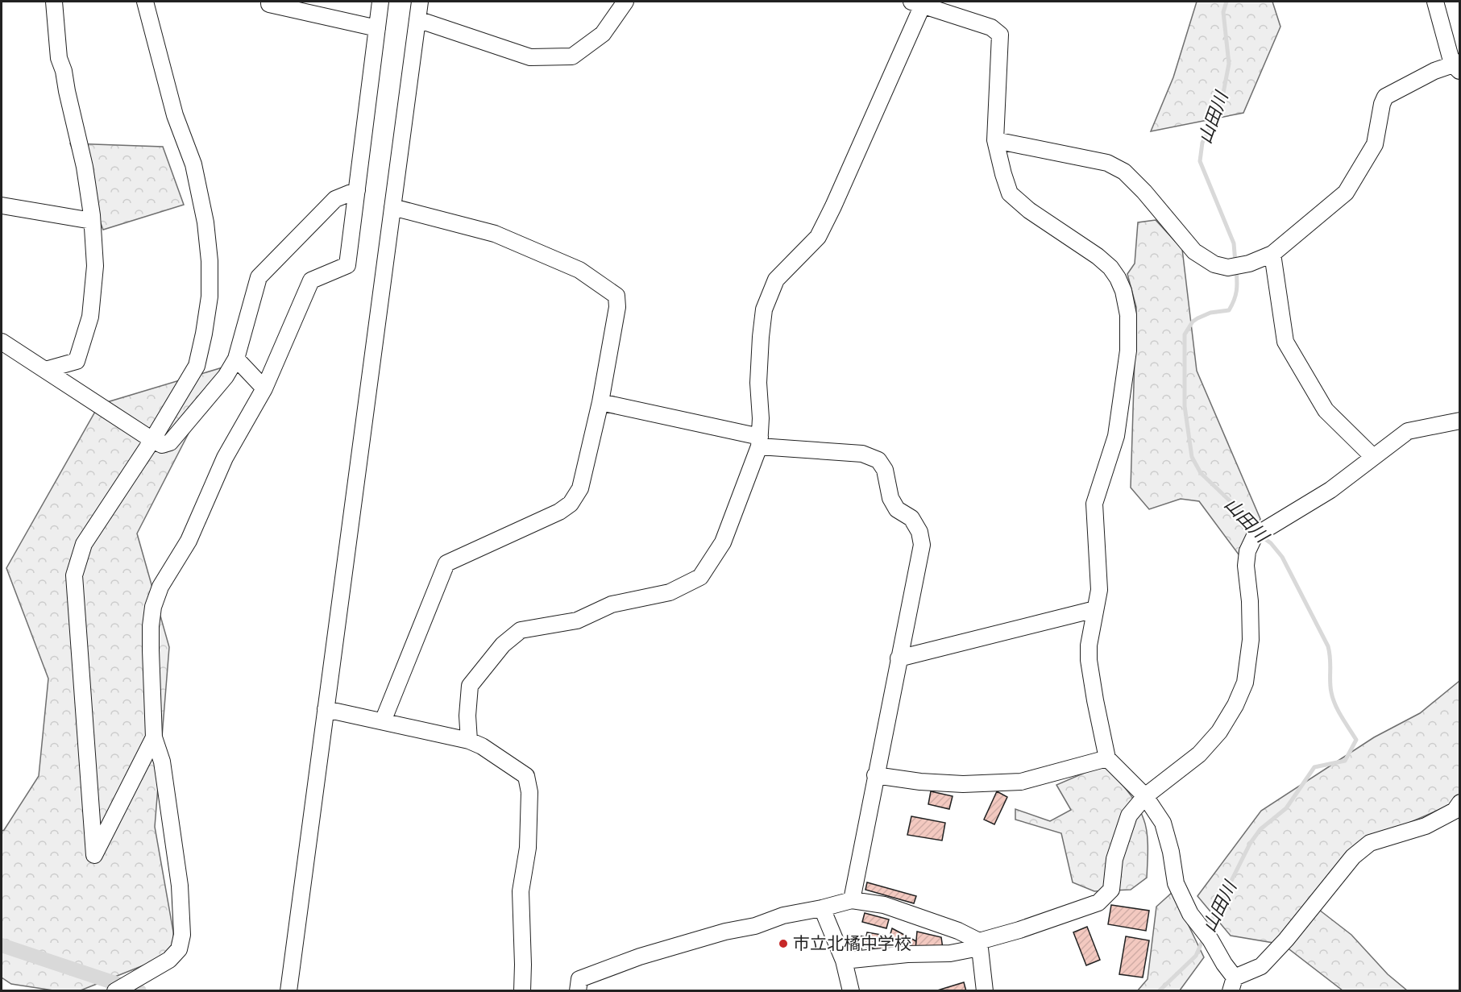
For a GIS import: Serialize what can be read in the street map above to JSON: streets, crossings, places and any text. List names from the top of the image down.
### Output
{
  "water": ["山田川"],
  "places": ["市立北橘中学校"]
}
